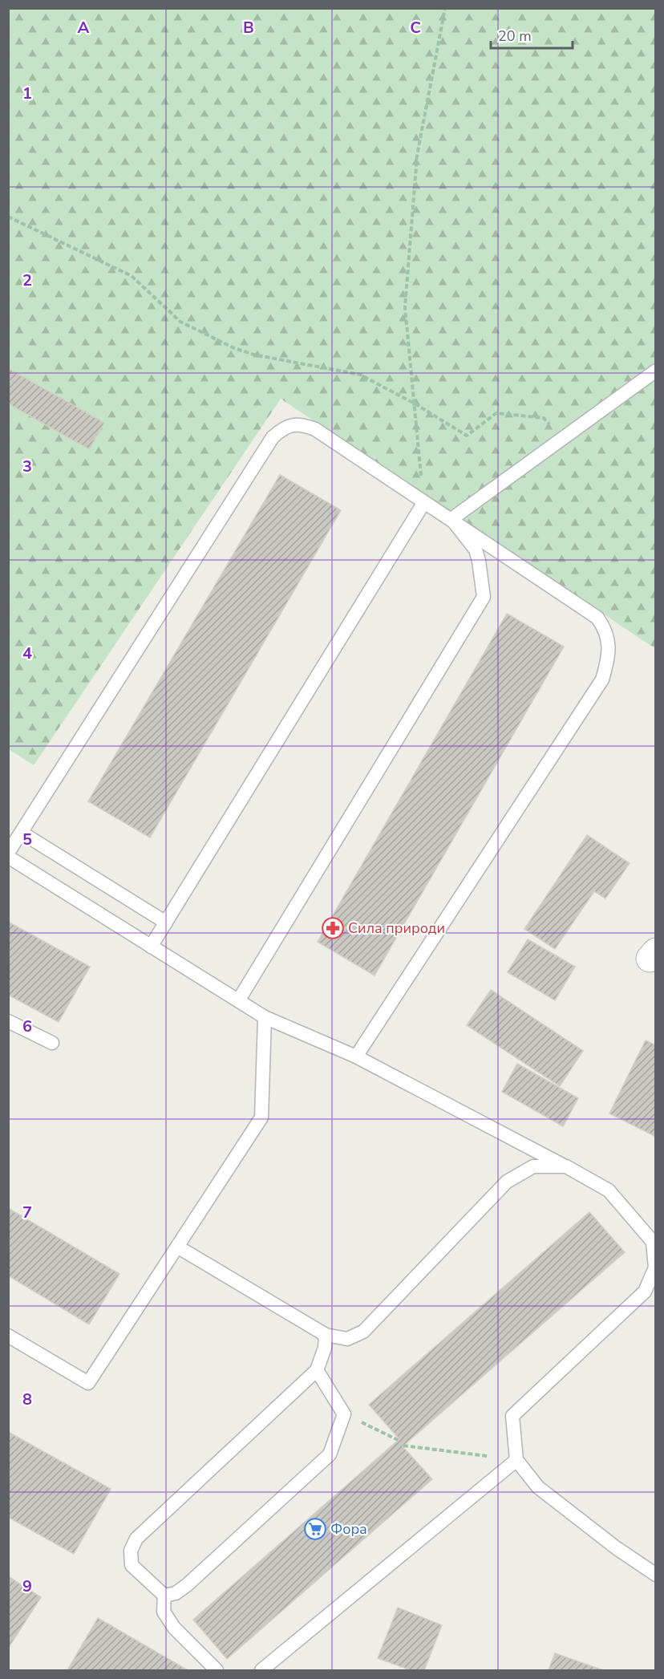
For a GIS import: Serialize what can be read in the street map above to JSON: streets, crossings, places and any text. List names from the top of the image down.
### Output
{
  "places": {
    "pharmacy": ["Сила природи"],
    "supermarket": ["Фора"]
  },
  "scale_bar": "20 m",
  "grid": {
    "columns": ["A", "B", "C"],
    "rows": [
      "1",
      "2",
      "3",
      "4",
      "5",
      "6",
      "7",
      "8",
      "9"
    ]
  }
}
